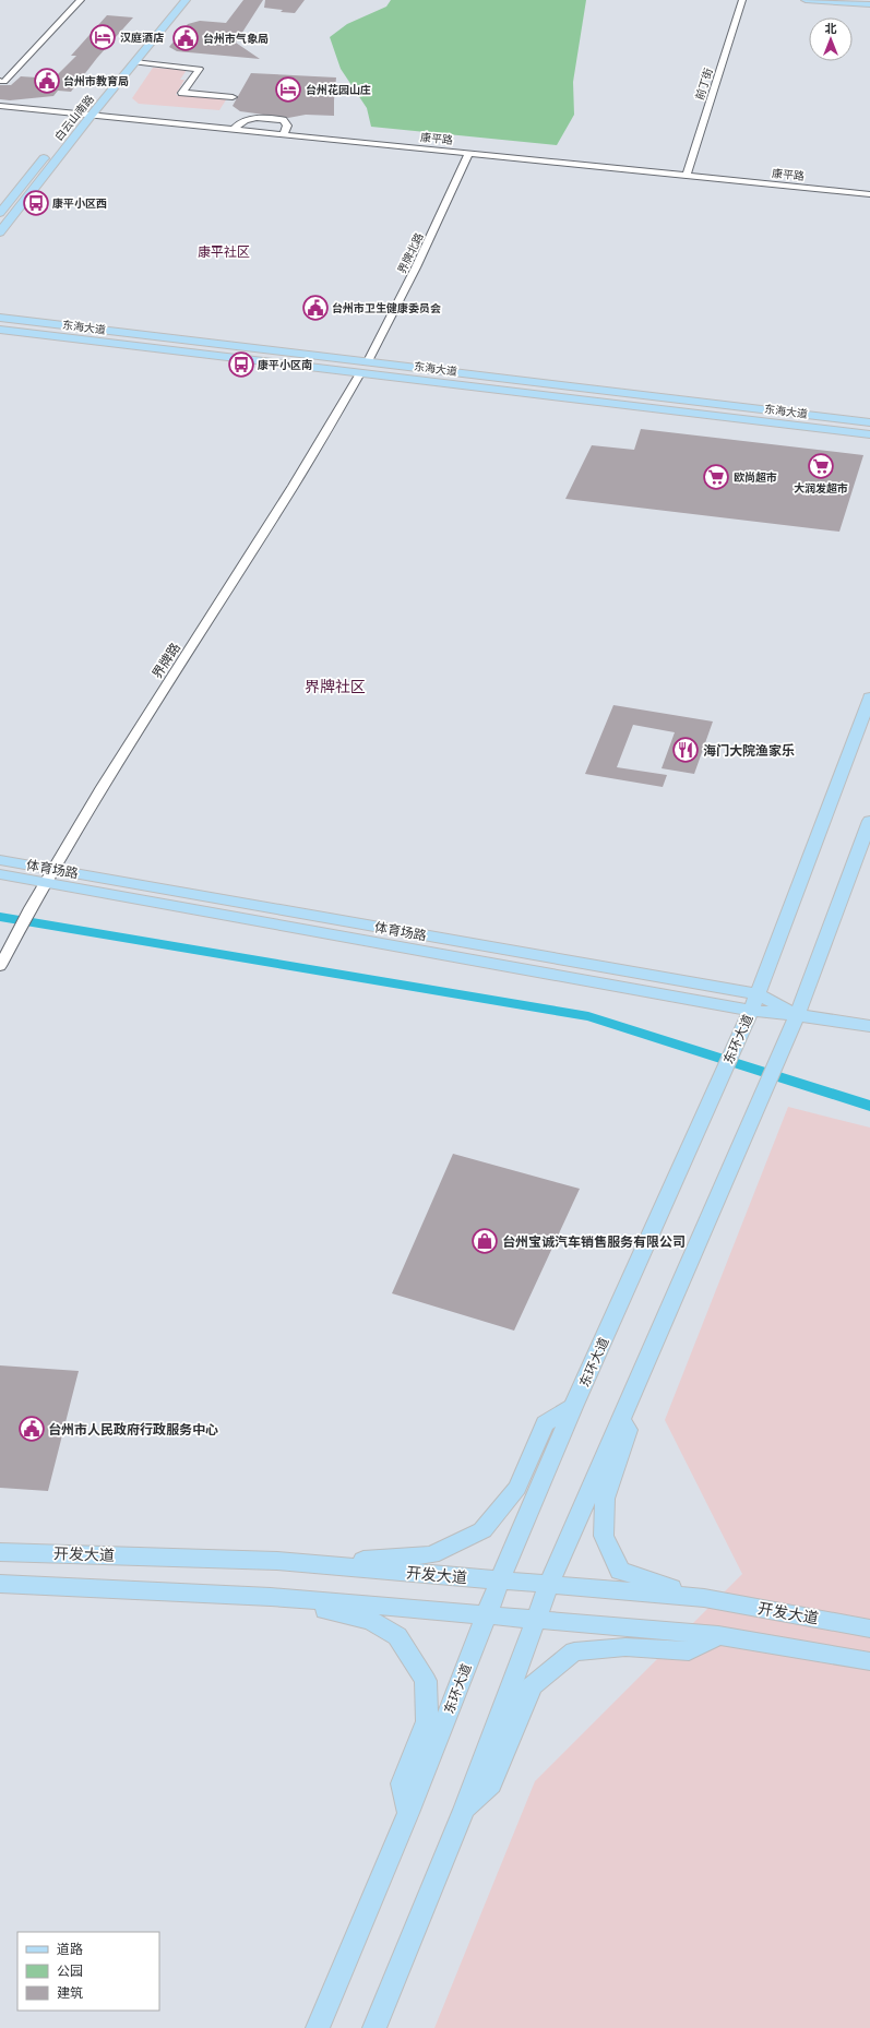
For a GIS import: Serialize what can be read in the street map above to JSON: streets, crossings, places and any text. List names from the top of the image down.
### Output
{
  "streets": {
    "main road": [
      "白云山南路",
      "东海大道",
      "体育场路",
      "东环大道",
      "开发大道"
    ],
    "street": [
      "前丁街",
      "康平路",
      "界牌北路",
      "界牌路"
    ]
  },
  "crossings": [
    ["前丁街", "康平路"],
    ["白云山南路", "康平路"],
    ["康平路", "界牌北路"],
    ["界牌北路", "东海大道"],
    ["东海大道", "界牌路"],
    ["界牌路", "体育场路"],
    ["体育场路", "东环大道"],
    ["东环大道", "开发大道"]
  ],
  "districts": ["康平社区", "界牌社区"],
  "places": {
    "hotel": ["汉庭酒店", "台州花园山庄"],
    "public building": [
      "台州市气象局",
      "台州市教育局",
      "台州市卫生健康委员会",
      "台州市人民政府行政服务中心"
    ],
    "bus stop": ["康平小区西", "康平小区南"],
    "supermarket": ["大润发超市", "欧尚超市"],
    "restaurant": ["海门大院渔家乐"],
    "shop": ["台州宝诚汽车销售服务有限公司"]
  },
  "legend": ["道路", "公园", "建筑"],
  "north": "top"
}
